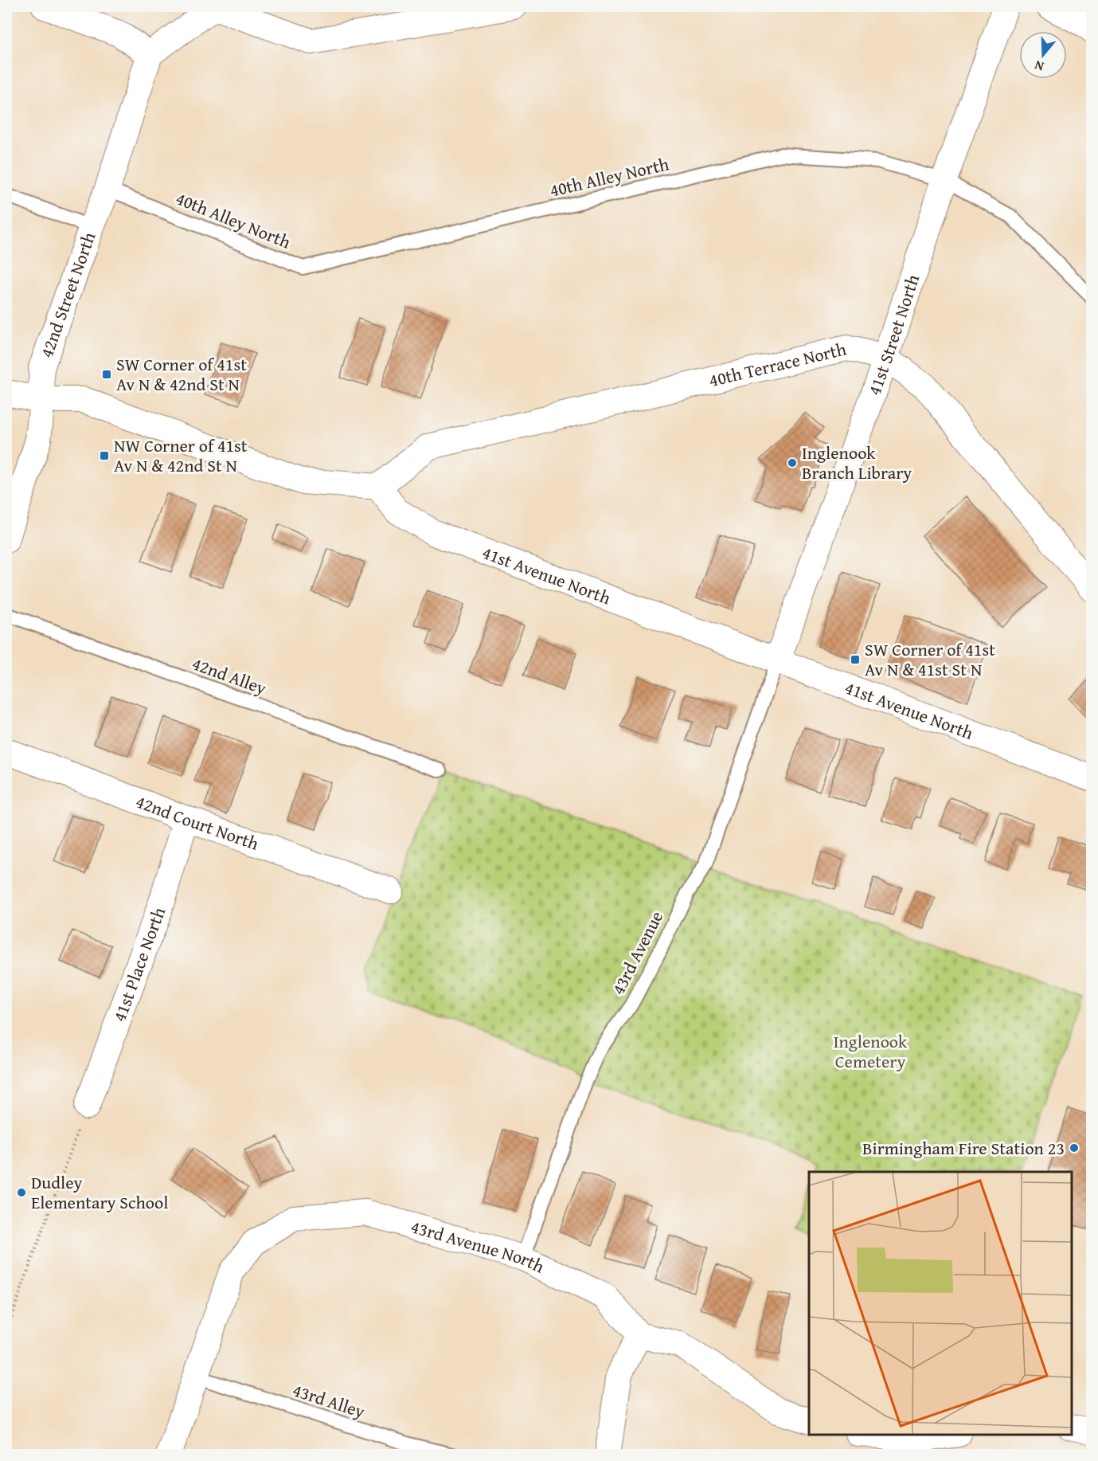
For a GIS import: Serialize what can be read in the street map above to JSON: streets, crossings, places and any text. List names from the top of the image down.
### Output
{
  "streets": {
    "street": [
      "42nd Street North",
      "41st Street North",
      "40th Terrace North",
      "41st Avenue North",
      "42nd Court North",
      "41st Place North",
      "43rd Avenue North"
    ],
    "lane": [
      "40th Alley North",
      "42nd Alley",
      "43rd Avenue",
      "43rd Alley"
    ]
  },
  "crossings": [
    ["40th Alley North", "42nd Street North"],
    ["40th Alley North", "41st Street North"],
    ["41st Street North", "40th Terrace North"],
    ["41st Street North", "41st Avenue North"],
    ["41st Street North", "43rd Avenue"],
    ["40th Terrace North", "41st Avenue North"],
    ["41st Avenue North", "43rd Avenue"],
    ["42nd Court North", "41st Place North"],
    ["43rd Avenue", "43rd Avenue North"],
    ["43rd Avenue North", "43rd Alley"]
  ],
  "parks": ["Inglenook Cemetery"],
  "places": {
    "transit": ["SW Corner of 41st Av N & 42nd St N", "NW Corner of 41st Av N & 42nd St N", "SW Corner of 41st Av N & 41st St N"],
    "other": ["Inglenook Branch Library", "Birmingham Fire Station 23", "Dudley Elementary School"]
  },
  "north": "bottom"
}
